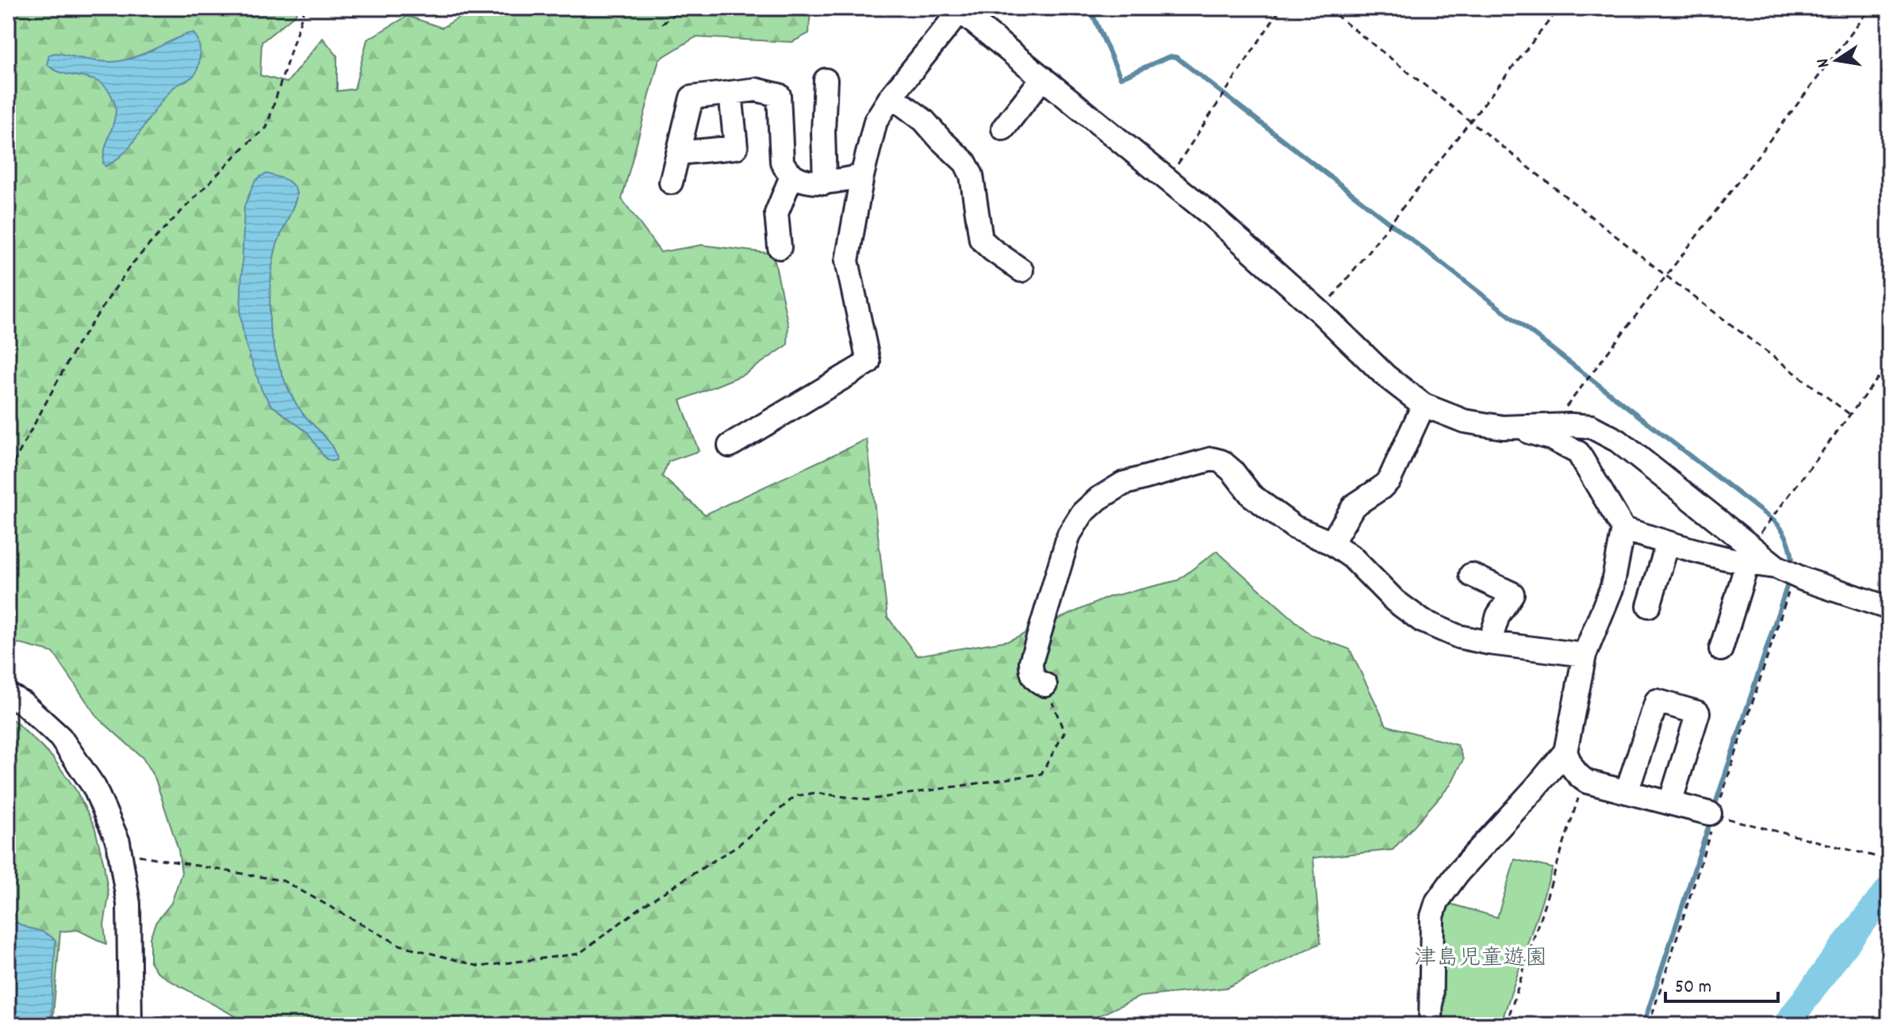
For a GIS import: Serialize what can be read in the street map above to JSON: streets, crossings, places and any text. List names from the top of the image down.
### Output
{
  "parks": ["津島児童遊園"],
  "scale_bar": "50 m",
  "north": "left"
}
